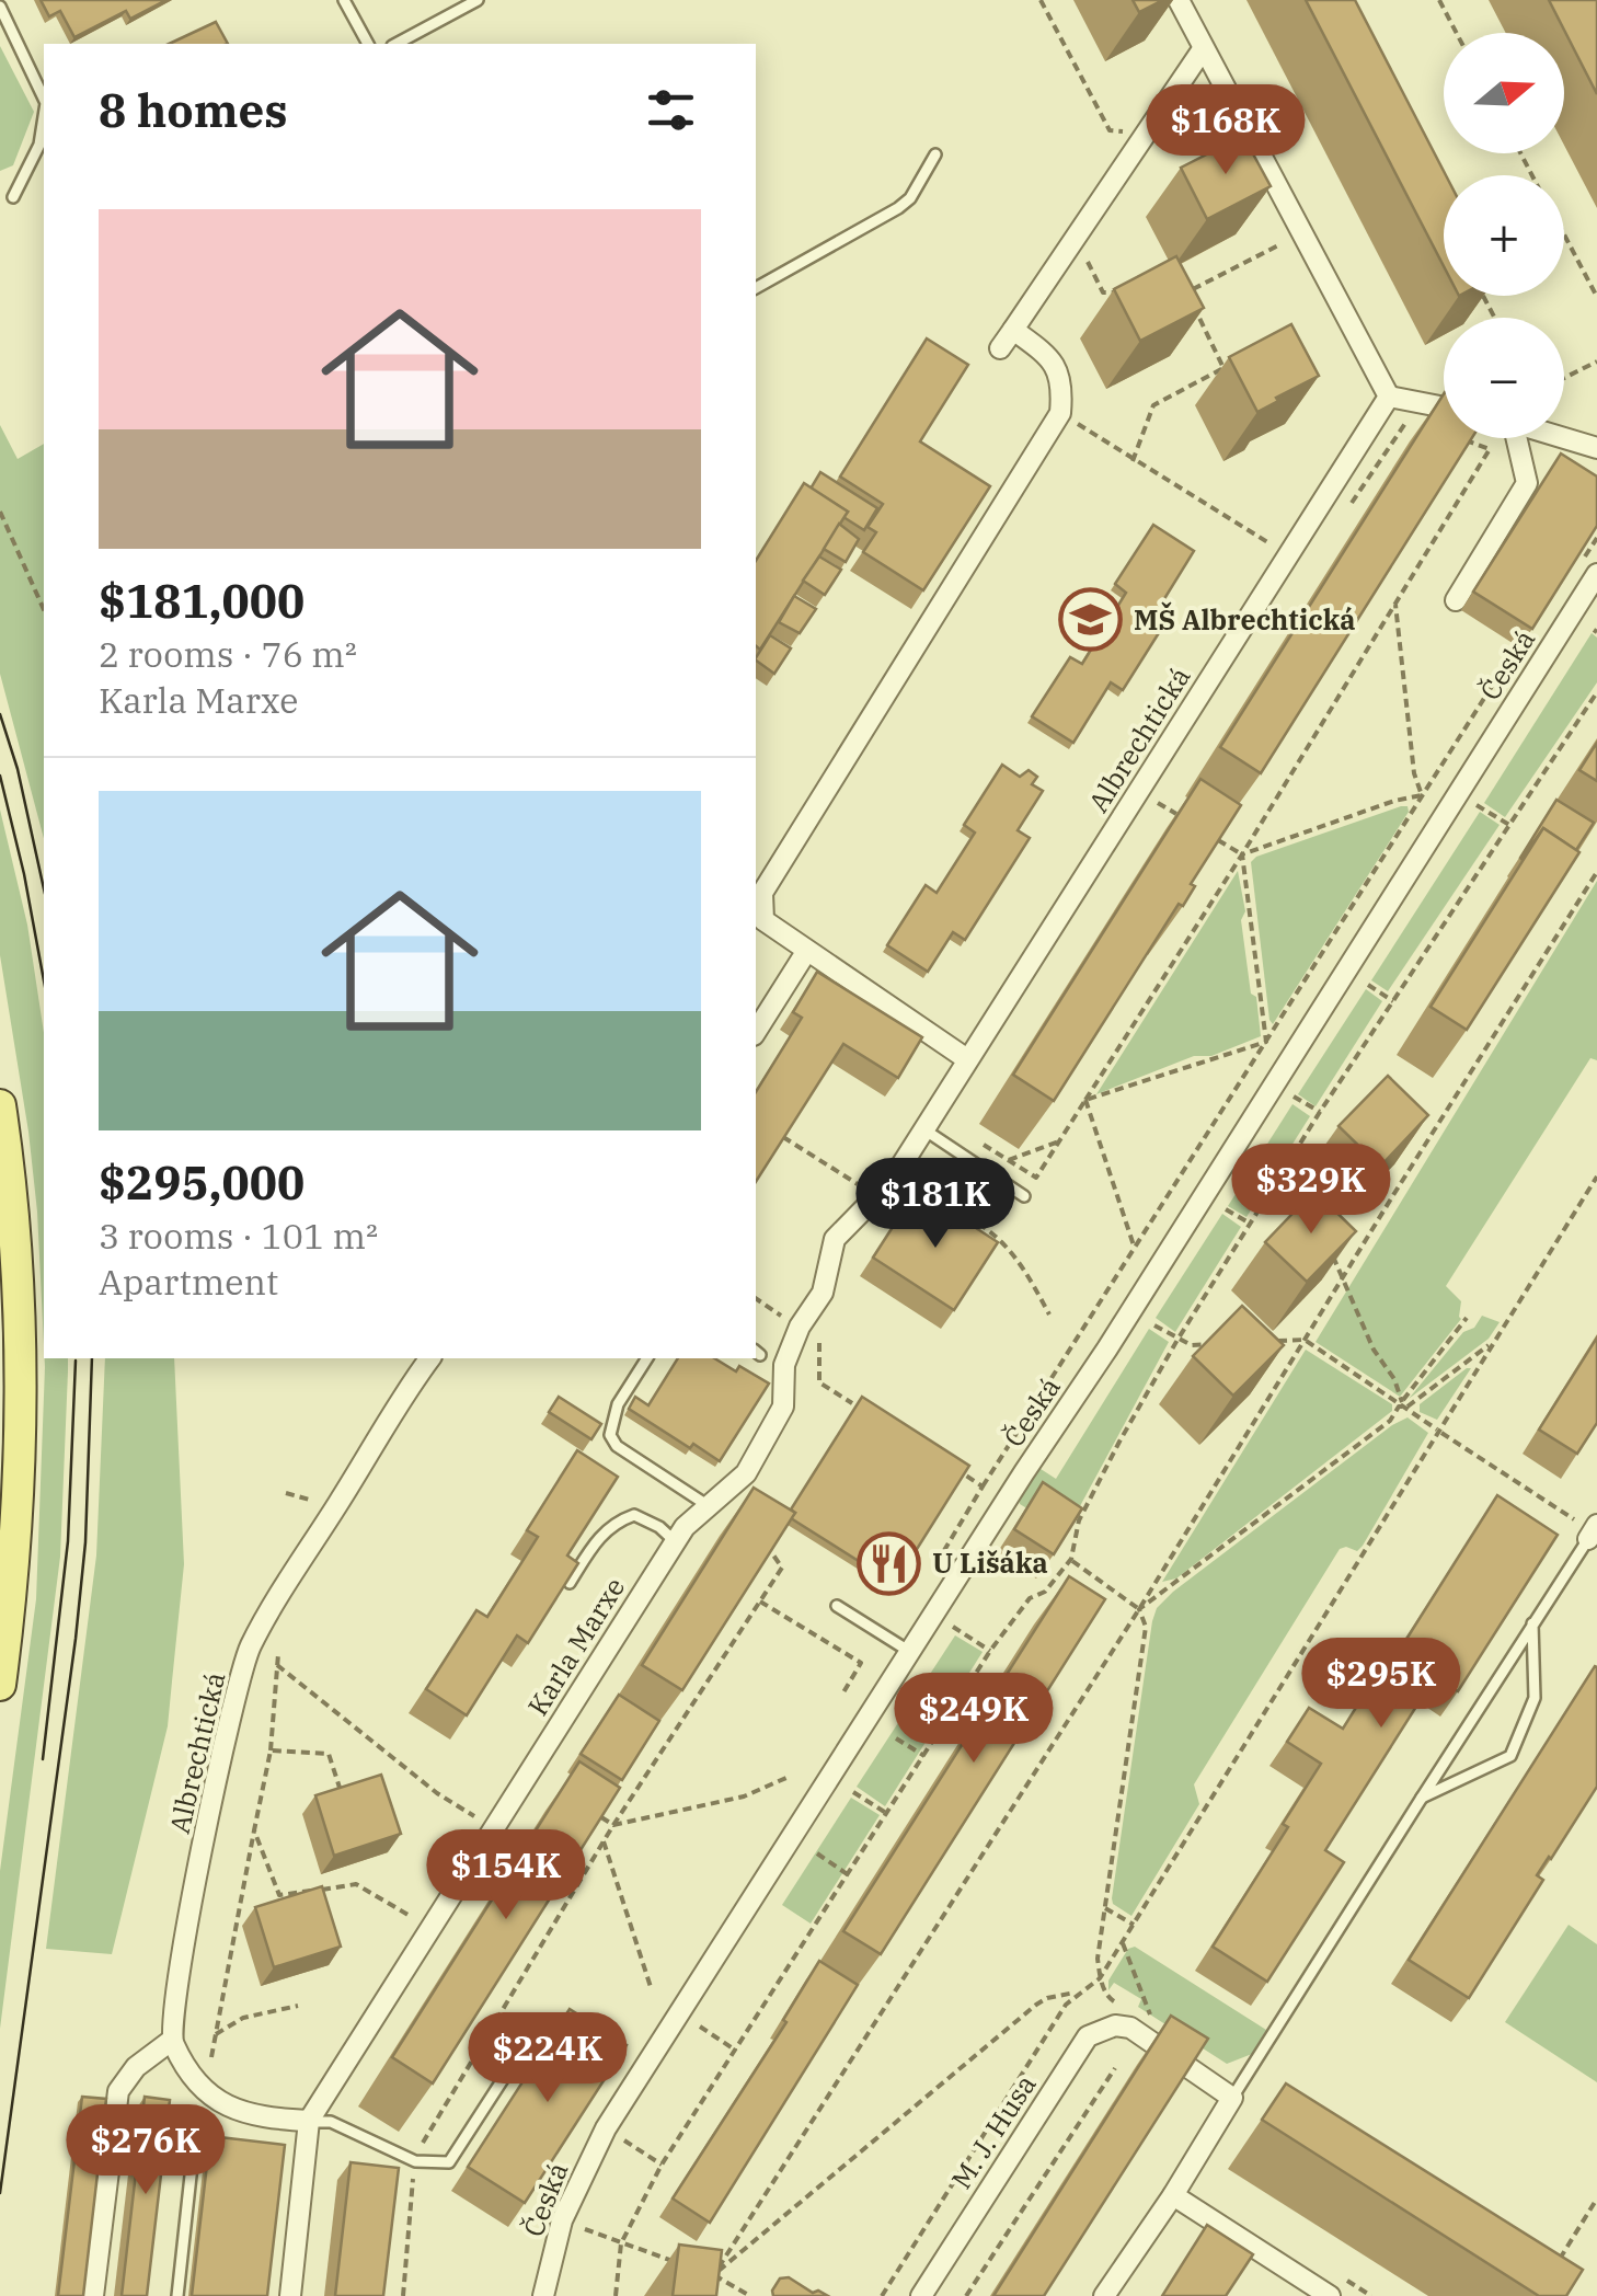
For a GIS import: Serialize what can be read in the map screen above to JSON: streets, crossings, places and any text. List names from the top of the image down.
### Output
{
  "streets": {
    "street": [
      "Česká",
      "Albrechtická",
      "Karla Marxe",
      "M. J. Husa"
    ]
  },
  "crossings": [
    ["Albrechtická", "Karla Marxe"]
  ],
  "places": {
    "school or university": ["MŠ Albrechtická"],
    "restaurant": ["U Lišáka"]
  },
  "north": "right",
  "page": {
    "map_buttons": ["+", "−"],
    "heading": "8 homes",
    "price": [
      "$168K",
      "$329K",
      "$181K",
      "$295K",
      "$249K",
      "$154K",
      "$224K",
      "$276K"
    ],
    "list": [
      {
        "name": "$181,000",
        "note": "2 rooms · 76 m² · Karla Marxe"
      },
      {
        "name": "$295,000",
        "note": "3 rooms · 101 m² · Apartment"
      }
    ]
  }
}
